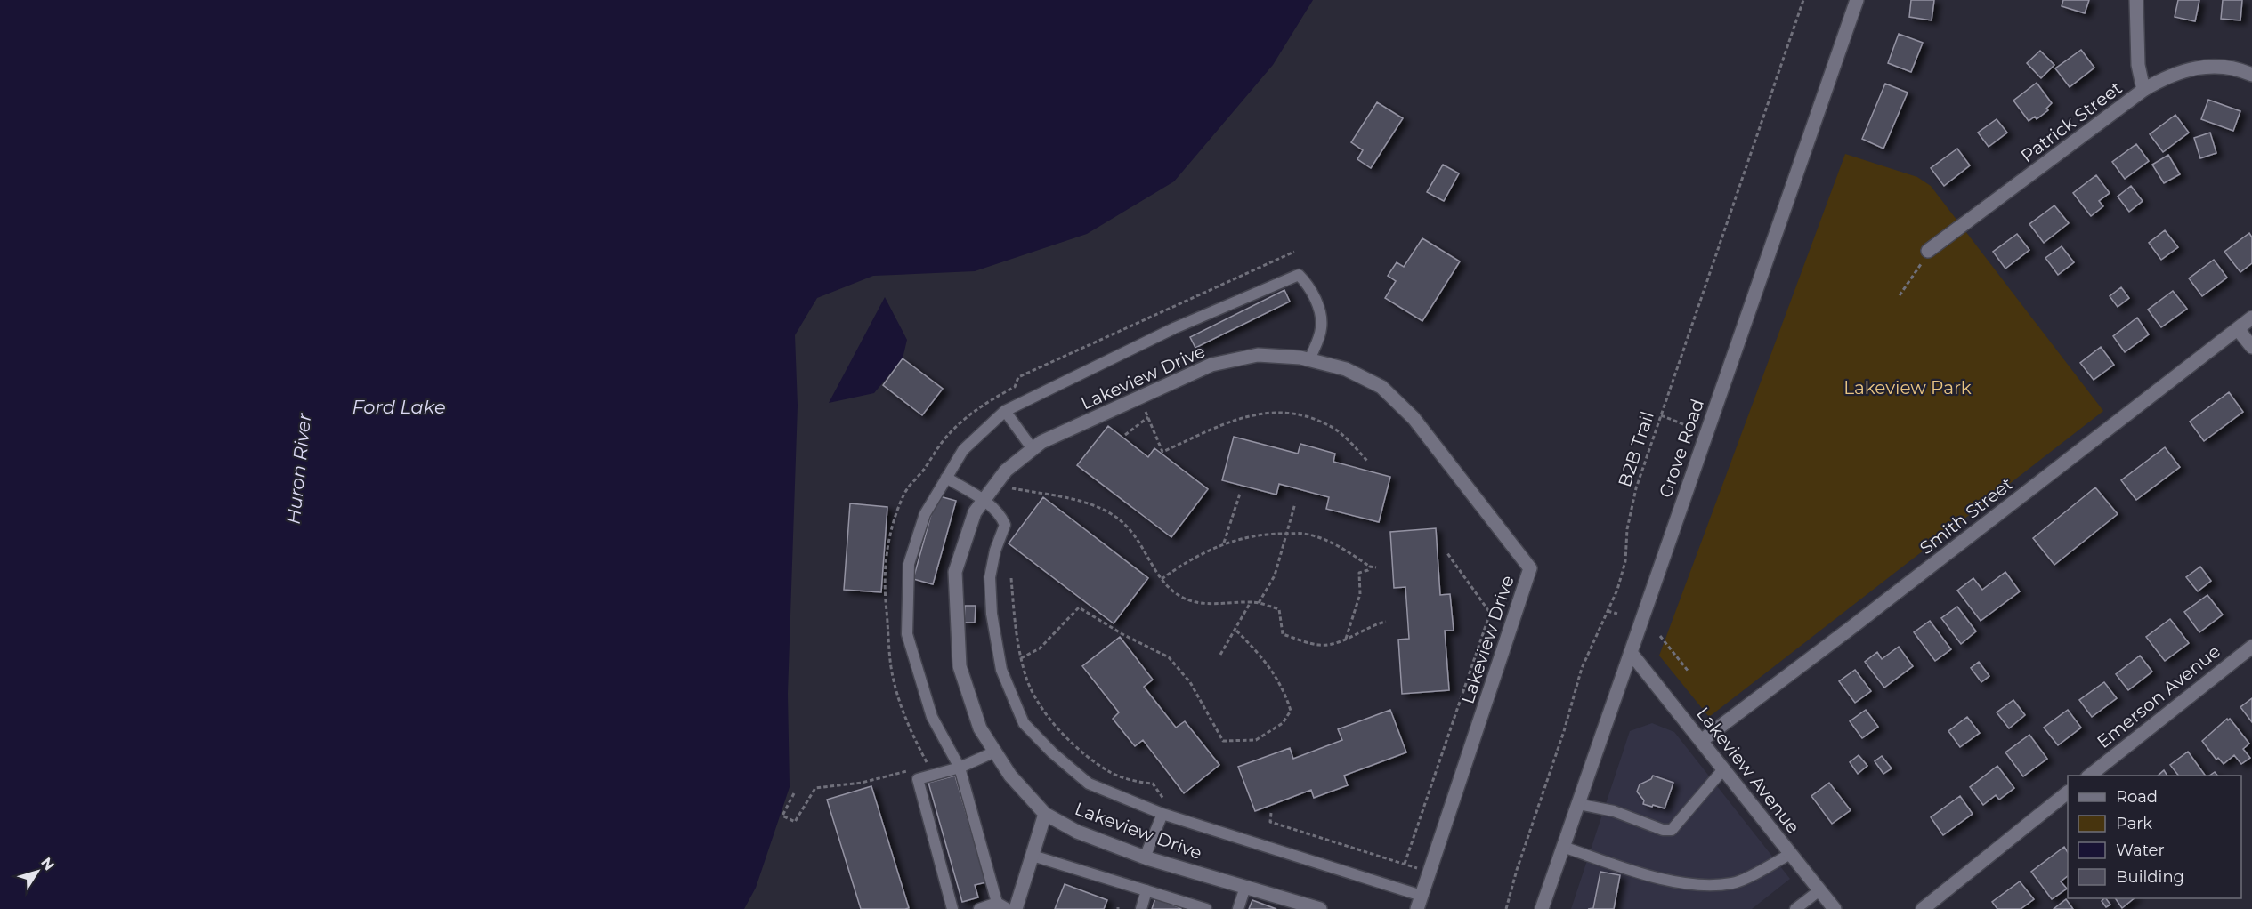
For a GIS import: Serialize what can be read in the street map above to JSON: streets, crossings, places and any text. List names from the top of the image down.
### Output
{
  "streets": {
    "street": [
      "Patrick Street",
      "Lakeview Drive",
      "Grove Road",
      "Smith Street",
      "Emerson Avenue",
      "Lakeview Avenue"
    ],
    "path": ["B2B Trail"]
  },
  "crossings": [
    ["Grove Road", "Lakeview Avenue"],
    ["Smith Street", "Lakeview Avenue"]
  ],
  "water": ["Ford Lake", "Huron River"],
  "parks": ["Lakeview Park"],
  "legend": [
    "Road",
    "Park",
    "Water",
    "Building"
  ],
  "north": "top right"
}
